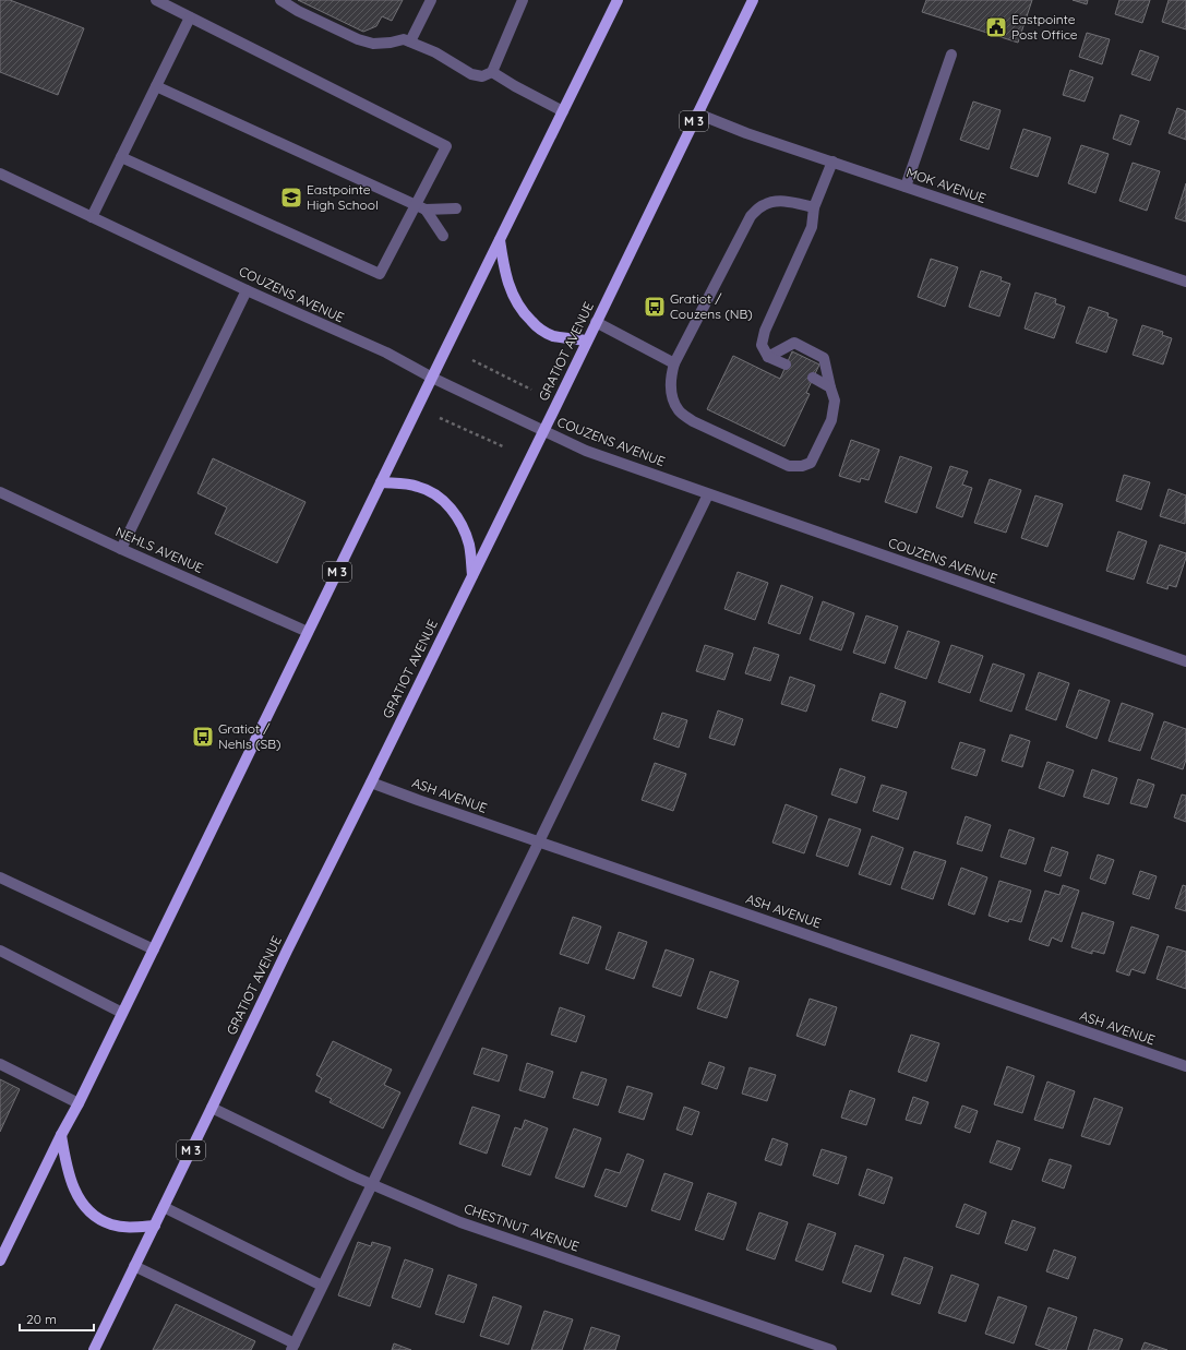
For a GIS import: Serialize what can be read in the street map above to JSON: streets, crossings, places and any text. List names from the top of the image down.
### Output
{
  "streets": {
    "main road": ["M 3", "GRATIOT AVENUE"],
    "street": [
      "MOK AVENUE",
      "COUZENS AVENUE",
      "NEHLS AVENUE",
      "ASH AVENUE",
      "CHESTNUT AVENUE"
    ]
  },
  "crossings": [
    ["M 3", "COUZENS AVENUE"],
    ["M 3", "NEHLS AVENUE"],
    ["MOK AVENUE", "GRATIOT AVENUE"],
    ["COUZENS AVENUE", "GRATIOT AVENUE"],
    ["GRATIOT AVENUE", "ASH AVENUE"],
    ["GRATIOT AVENUE", "CHESTNUT AVENUE"]
  ],
  "places": {
    "public building": ["Eastpointe Post Office"],
    "school or university": ["Eastpointe High School"],
    "bus stop": ["Gratiot / Couzens (NB)", "Gratiot / Nehls (SB)"]
  },
  "scale_bar": "20 m"
}
